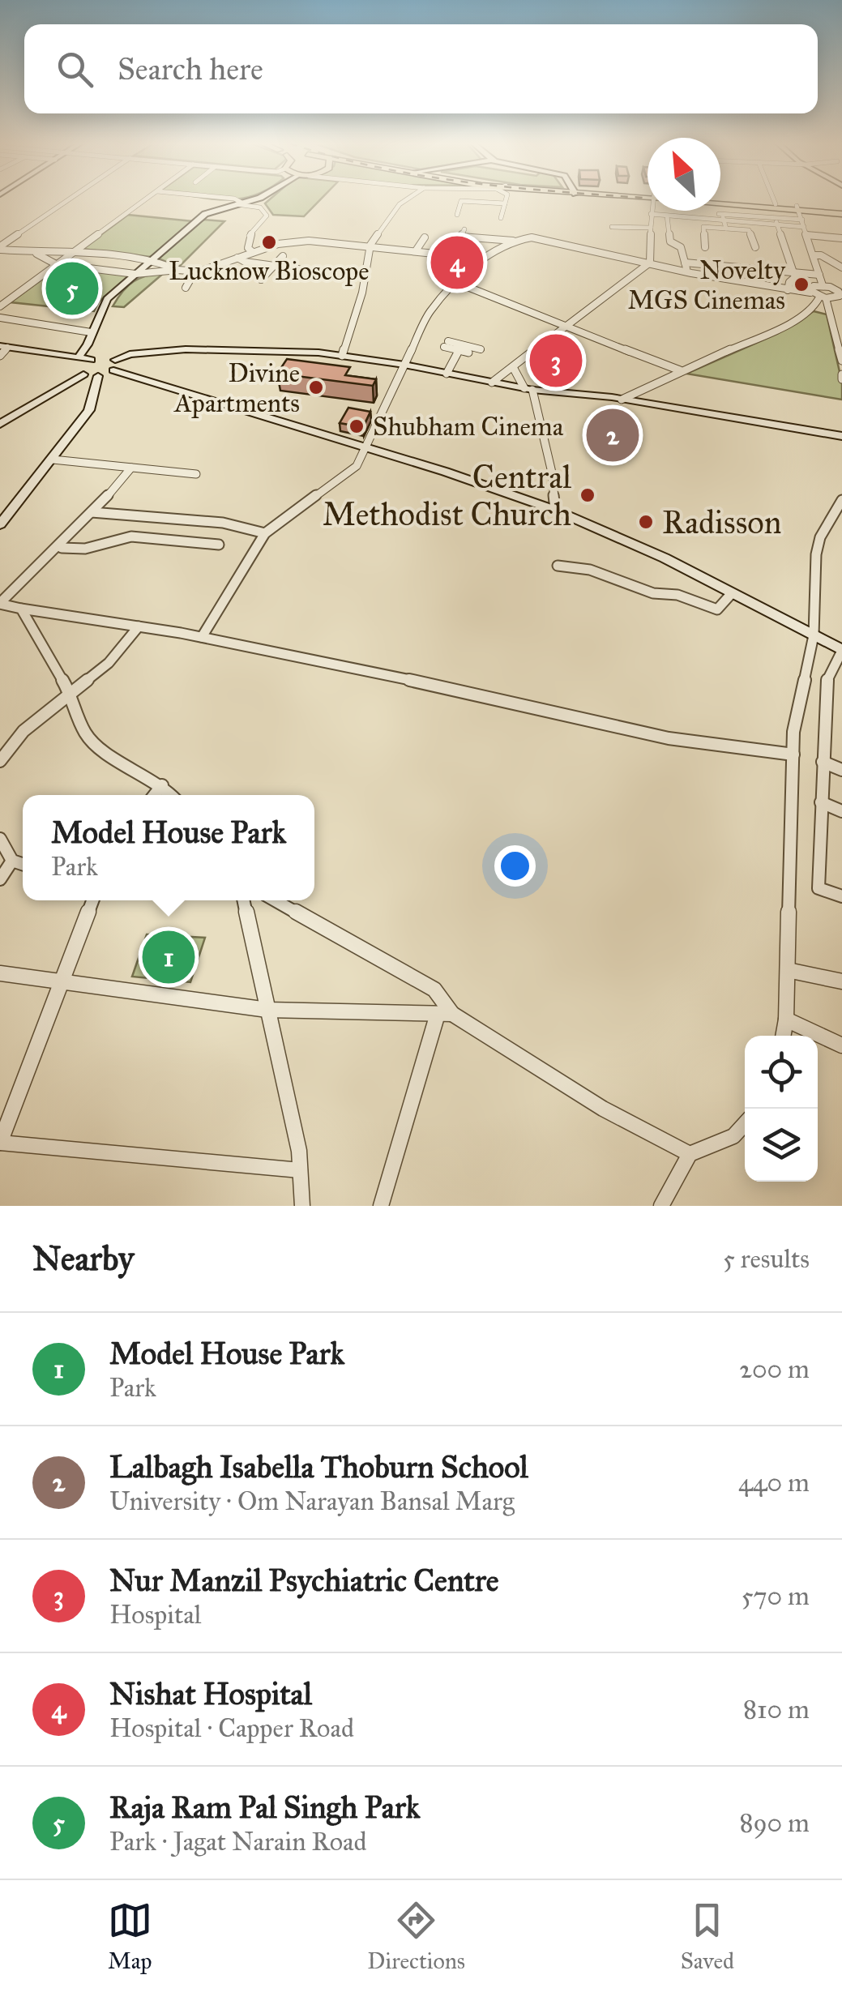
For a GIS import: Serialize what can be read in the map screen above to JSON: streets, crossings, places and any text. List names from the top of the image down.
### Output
{
  "places": [
    "Lucknow Bioscope",
    "Novelty MGS Cinemas",
    "Divine Apartments",
    "Shubham Cinema",
    "Central Methodist Church",
    "Radisson"
  ],
  "north": "top left",
  "page": {
    "search": "Search here",
    "pins": [
      "4",
      "5",
      "3",
      "2",
      "1"
    ],
    "popup": ["Model House Park", "Park"],
    "heading": ["Nearby", "5 results"],
    "list": [
      {
        "mark": "1",
        "name": "Model House Park",
        "note": "Park",
        "value": "200 m"
      },
      {
        "mark": "2",
        "name": "Lalbagh Isabella Thoburn School",
        "note": "University · Om Narayan Bansal Marg",
        "value": "440 m"
      },
      {
        "mark": "3",
        "name": "Nur Manzil Psychiatric Centre",
        "note": "Hospital",
        "value": "570 m"
      },
      {
        "mark": "4",
        "name": "Nishat Hospital",
        "note": "Hospital · Capper Road",
        "value": "810 m"
      },
      {
        "mark": "5",
        "name": "Raja Ram Pal Singh Park",
        "note": "Park · Jagat Narain Road",
        "value": "890 m"
      }
    ],
    "nav": ["Map", "Directions", "Saved"]
  }
}
